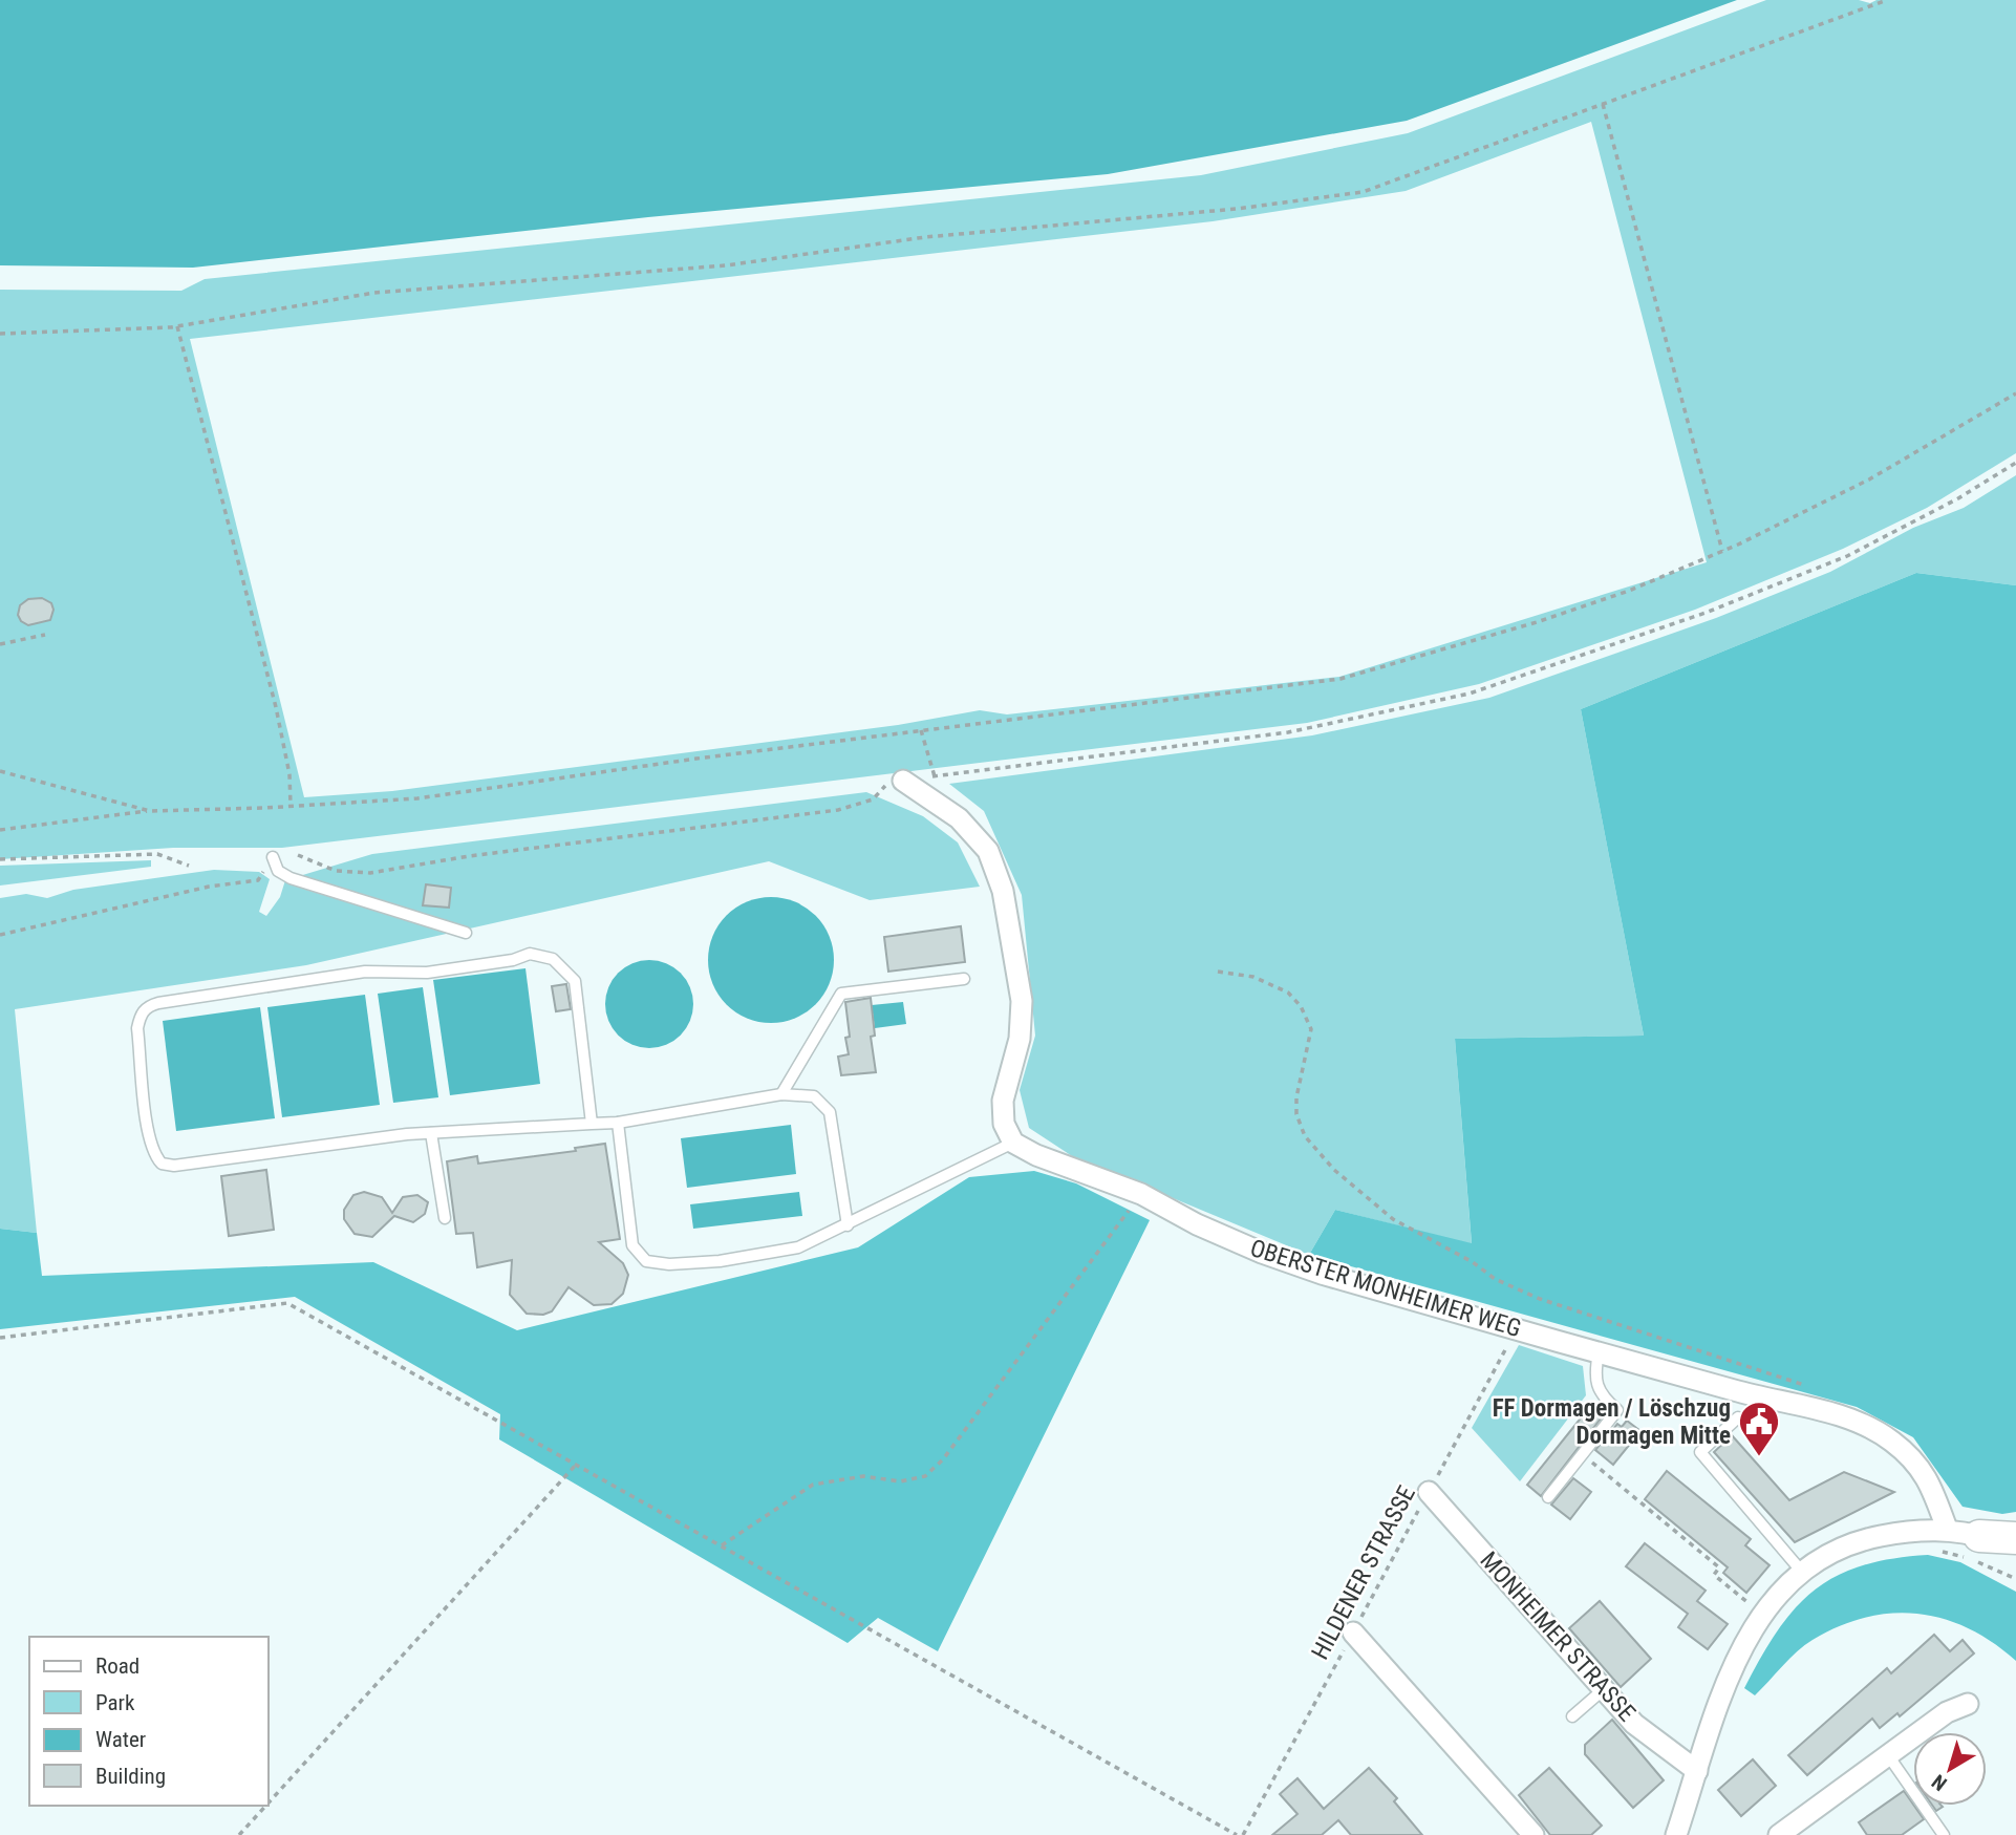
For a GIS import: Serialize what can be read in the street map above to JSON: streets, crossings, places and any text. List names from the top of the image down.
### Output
{
  "streets": {
    "street": ["OBERSTER MONHEIMER WEG", "MONHEIMER STRASSE"],
    "path": ["HILDENER STRASSE"]
  },
  "crossings": [
    ["OBERSTER MONHEIMER WEG", "HILDENER STRASSE"],
    ["HILDENER STRASSE", "MONHEIMER STRASSE"]
  ],
  "places": {
    "public building": ["FF Dormagen / Löschzug Dormagen Mitte"]
  },
  "legend": [
    "Road",
    "Park",
    "Water",
    "Building"
  ],
  "north": "bottom left"
}
